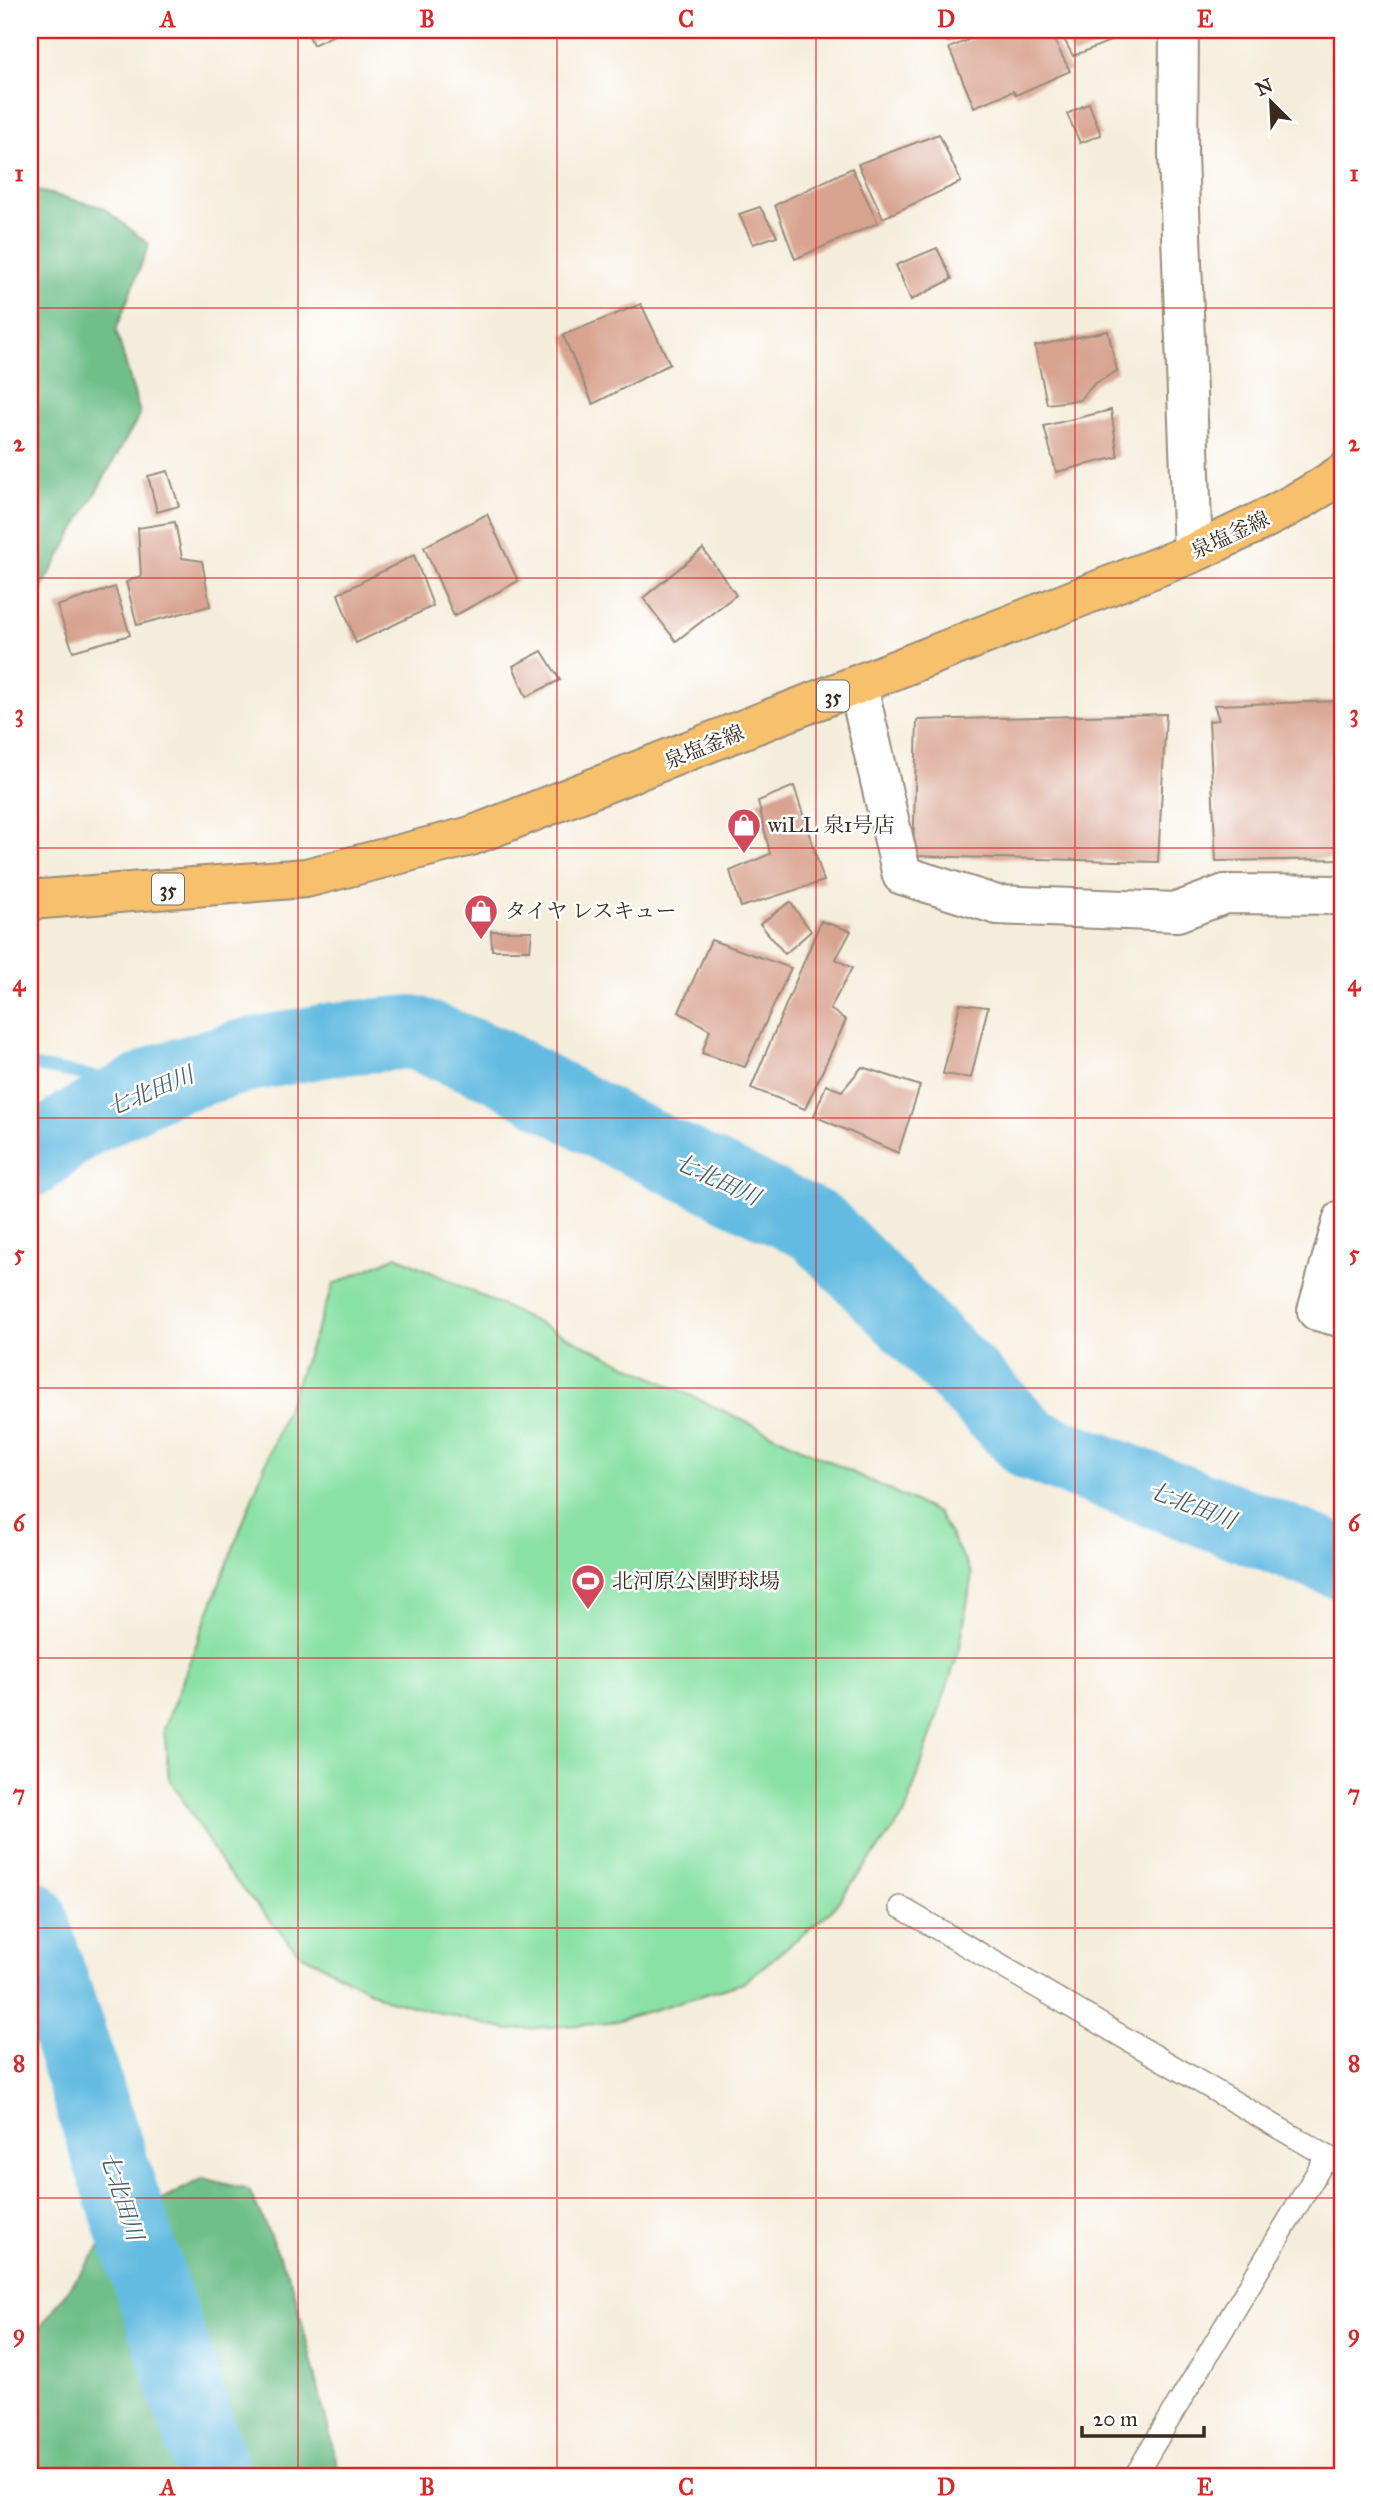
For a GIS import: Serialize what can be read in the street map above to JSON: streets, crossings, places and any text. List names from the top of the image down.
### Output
{
  "streets": {
    "main road": ["泉塩釜線", "35"]
  },
  "water": ["七北田川"],
  "places": {
    "shop": ["wiLL 泉1号店", "タイヤ レスキュー"],
    "sports": ["北河原公園野球場"]
  },
  "scale_bar": "20 m",
  "north": "top left",
  "grid": {
    "columns": [
      "A",
      "B",
      "C",
      "D",
      "E"
    ],
    "rows": [
      "1",
      "2",
      "3",
      "4",
      "5",
      "6",
      "7",
      "8",
      "9"
    ]
  }
}
